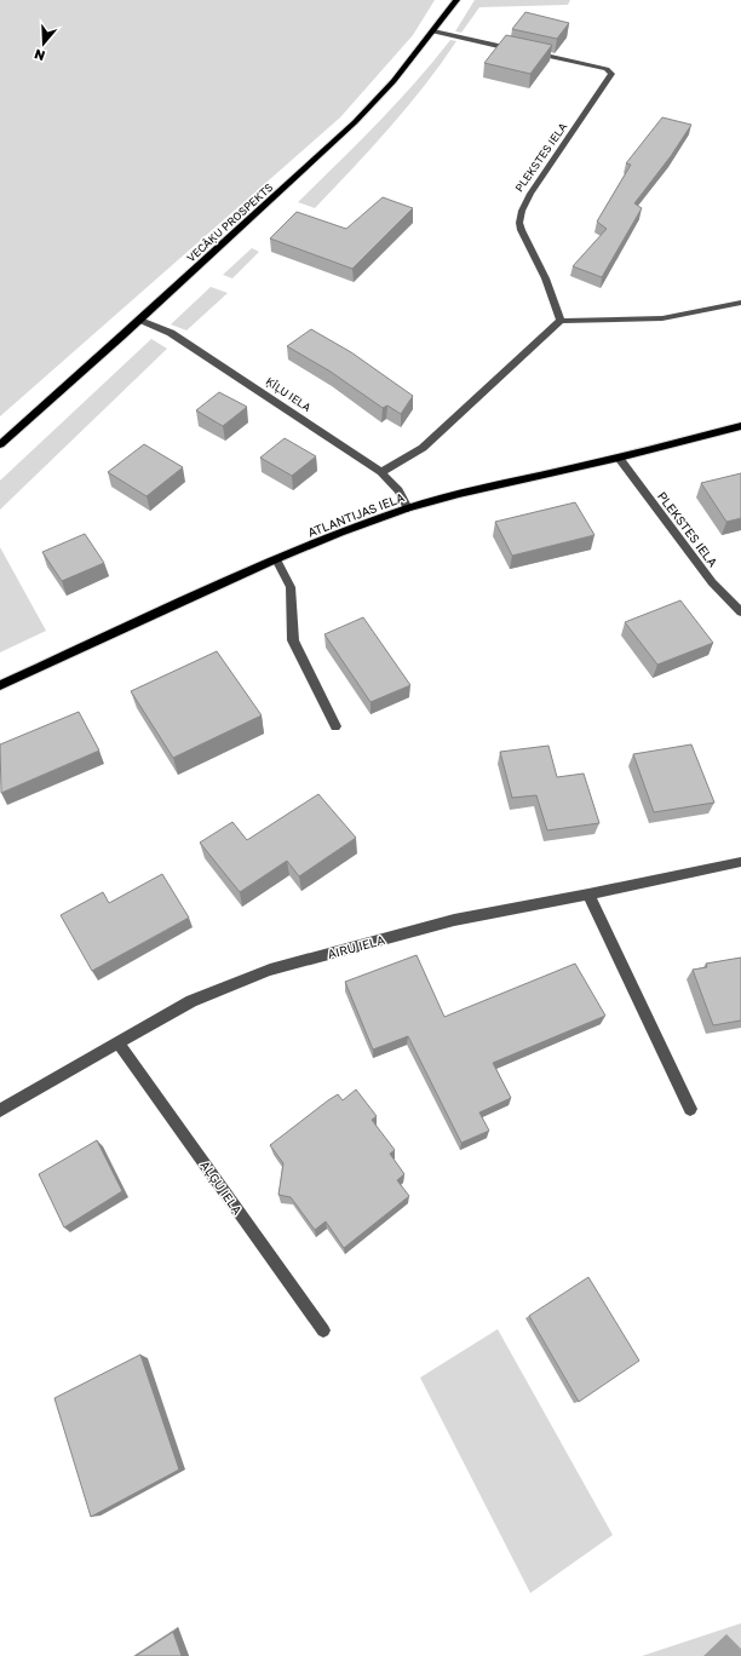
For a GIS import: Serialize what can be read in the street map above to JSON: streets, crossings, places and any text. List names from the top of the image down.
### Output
{
  "streets": {
    "main road": ["VECĀĶU PROSPEKTS", "ATLANTIJAS IELA"],
    "street": [
      "PLEKSTES IELA",
      "ĶĪĻU IELA",
      "AIRU IELA",
      "AĻĢU IELA"
    ]
  },
  "crossings": [
    ["PLEKSTES IELA", "VECĀĶU PROSPEKTS"],
    ["PLEKSTES IELA", "ATLANTIJAS IELA"],
    ["VECĀĶU PROSPEKTS", "ĶĪĻU IELA"],
    ["ĶĪĻU IELA", "ATLANTIJAS IELA"],
    ["AIRU IELA", "AĻĢU IELA"]
  ],
  "north": "bottom"
}
